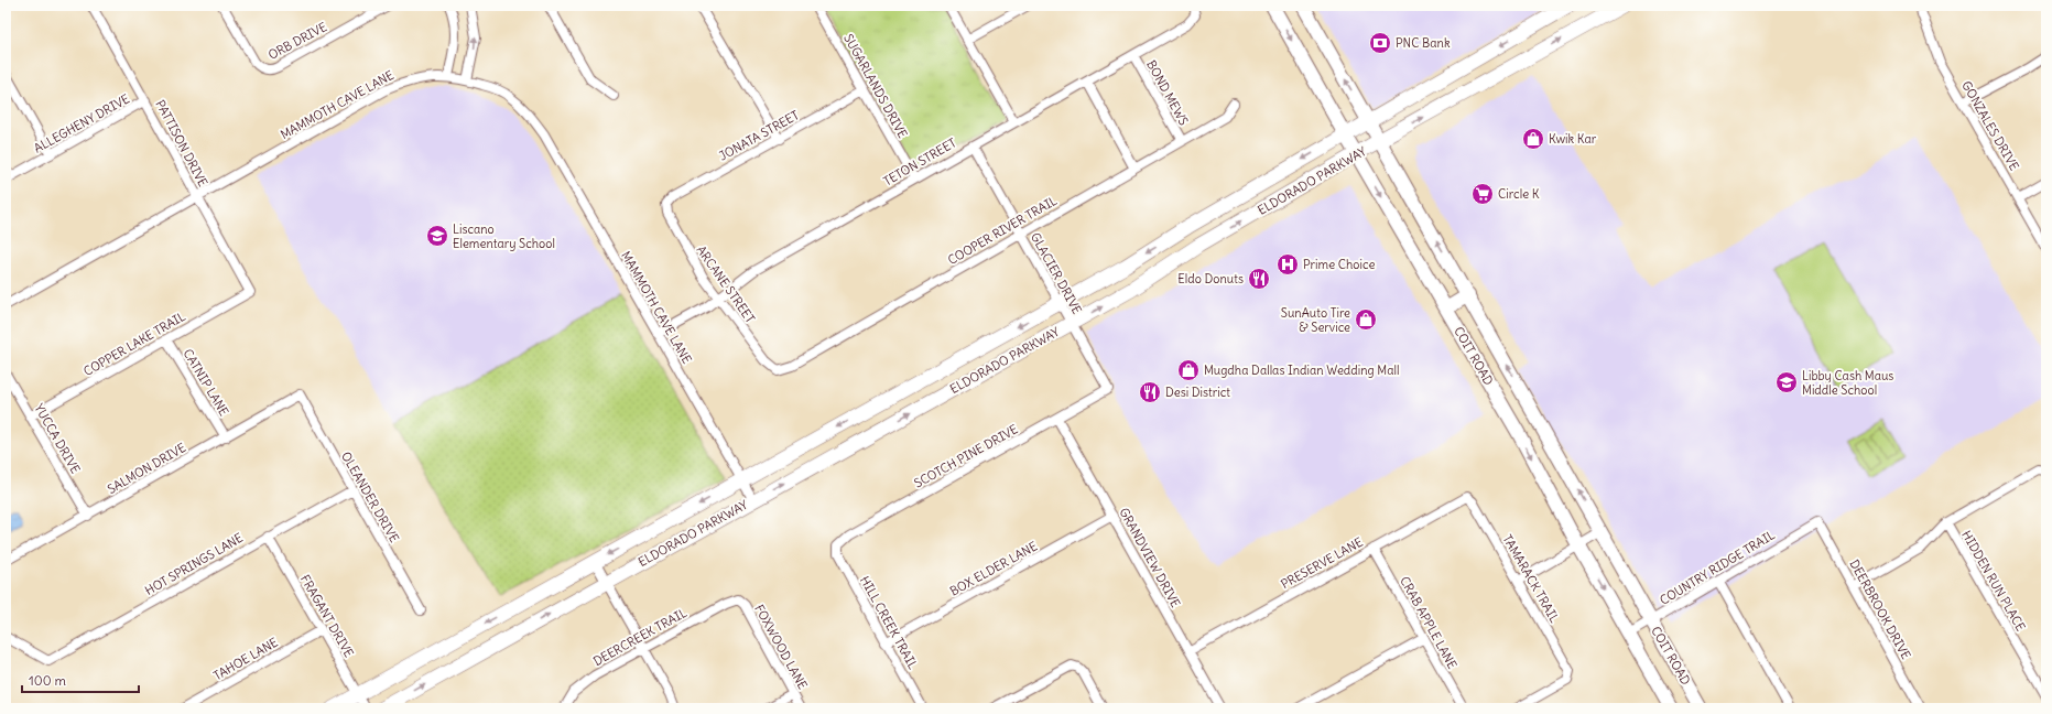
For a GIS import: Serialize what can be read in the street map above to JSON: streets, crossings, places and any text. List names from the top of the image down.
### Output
{
  "streets": {
    "main road": ["ELDORADO PARKWAY", "COIT ROAD"],
    "street": [
      "ORB DRIVE",
      "SUGARLANDS DRIVE",
      "BOND MEWS",
      "MAMMOTH CAVE LANE",
      "ALLEGHENY DRIVE",
      "GONZALES DRIVE",
      "JONATA STREET",
      "PATTISON DRIVE",
      "TETON STREET",
      "COOPER RIVER TRAIL",
      "GLACIER DRIVE",
      "ARCANE STREET",
      "COPPER LAKE TRAIL",
      "CATNIP LANE",
      "YUCCA DRIVE",
      "SCOTCH PINE DRIVE",
      "SALMON DRIVE",
      "OLEANDER DRIVE",
      "GRANDVIEW DRIVE",
      "PRESERVE LANE",
      "HOT SPRINGS LANE",
      "COUNTRY RIDGE TRAIL",
      "BOX ELDER LANE",
      "TAMARACK TRAIL",
      "HIDDEN RUN PLACE",
      "DEERBROOK DRIVE",
      "FRAGANT DRIVE",
      "HILL CREEK TRAIL",
      "CRAB APPLE LANE",
      "DEERCREEK TRAIL",
      "FOXWOOD LANE",
      "TAHOE LANE"
    ]
  },
  "crossings": [
    ["SUGARLANDS DRIVE", "JONATA STREET"],
    ["SUGARLANDS DRIVE", "TETON STREET"],
    ["BOND MEWS", "TETON STREET"],
    ["BOND MEWS", "COOPER RIVER TRAIL"],
    ["MAMMOTH CAVE LANE", "PATTISON DRIVE"],
    ["MAMMOTH CAVE LANE", "TETON STREET"],
    ["MAMMOTH CAVE LANE", "ELDORADO PARKWAY"],
    ["ALLEGHENY DRIVE", "PATTISON DRIVE"],
    ["JONATA STREET", "ARCANE STREET"],
    ["PATTISON DRIVE", "COPPER LAKE TRAIL"],
    ["TETON STREET", "GLACIER DRIVE"],
    ["TETON STREET", "ARCANE STREET"],
    ["ELDORADO PARKWAY", "GLACIER DRIVE"],
    ["ELDORADO PARKWAY", "COIT ROAD"],
    ["ELDORADO PARKWAY", "FRAGANT DRIVE"],
    ["COOPER RIVER TRAIL", "GLACIER DRIVE"],
    ["COOPER RIVER TRAIL", "ARCANE STREET"],
    ["GLACIER DRIVE", "SCOTCH PINE DRIVE"],
    ["COPPER LAKE TRAIL", "CATNIP LANE"],
    ["COPPER LAKE TRAIL", "YUCCA DRIVE"],
    ["COIT ROAD", "COUNTRY RIDGE TRAIL"],
    ["CATNIP LANE", "SALMON DRIVE"],
    ["YUCCA DRIVE", "SALMON DRIVE"],
    ["SCOTCH PINE DRIVE", "GRANDVIEW DRIVE"],
    ["SCOTCH PINE DRIVE", "HILL CREEK TRAIL"],
    ["SALMON DRIVE", "OLEANDER DRIVE"],
    ["OLEANDER DRIVE", "HOT SPRINGS LANE"],
    ["GRANDVIEW DRIVE", "PRESERVE LANE"],
    ["GRANDVIEW DRIVE", "BOX ELDER LANE"],
    ["PRESERVE LANE", "TAMARACK TRAIL"],
    ["PRESERVE LANE", "CRAB APPLE LANE"],
    ["HOT SPRINGS LANE", "FRAGANT DRIVE"],
    ["COUNTRY RIDGE TRAIL", "DEERBROOK DRIVE"],
    ["BOX ELDER LANE", "HILL CREEK TRAIL"],
    ["FRAGANT DRIVE", "TAHOE LANE"],
    ["DEERCREEK TRAIL", "FOXWOOD LANE"]
  ],
  "places": {
    "bank": ["PNC Bank"],
    "shop": ["Kwik Kar", "SunAuto Tire & Service", "Mugdha Dallas Indian Wedding Mall"],
    "supermarket": ["Circle K"],
    "school or university": ["Liscano Elementary School", "Libby Cash Maus Middle School"],
    "hospital": ["Prime Choice"],
    "restaurant": ["Eldo Donuts", "Desi District"]
  },
  "scale_bar": "100 m"
}
